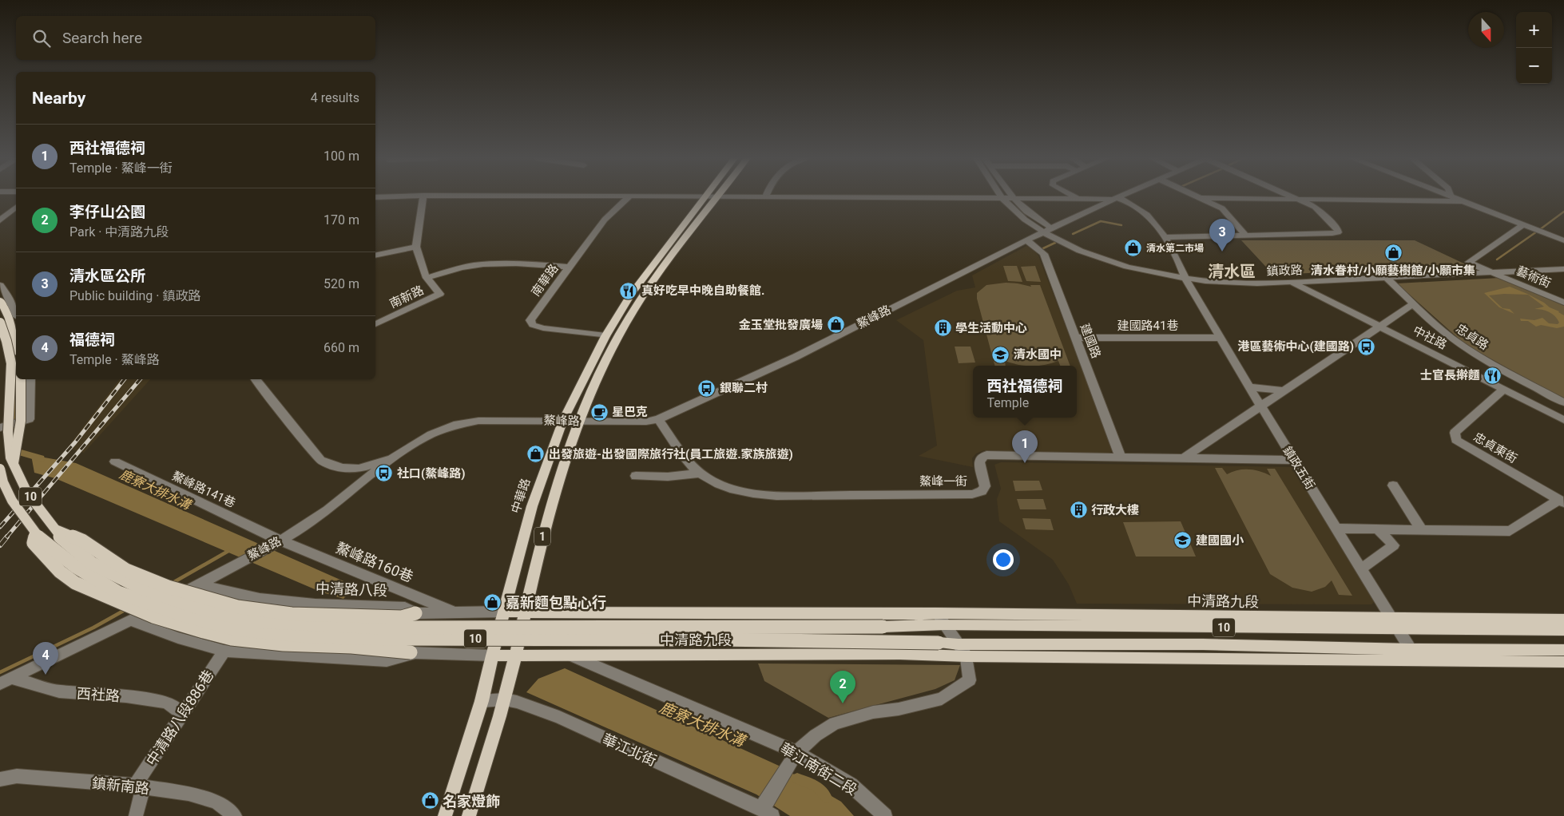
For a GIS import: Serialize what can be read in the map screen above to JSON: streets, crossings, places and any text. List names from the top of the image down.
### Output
{
  "streets": {
    "main road": [
      "中華路",
      "10",
      "1",
      "中清路九段"
    ],
    "street": [
      "鎮政路",
      "藝術街",
      "南華路",
      "南新路",
      "鰲峰路",
      "建國路41巷",
      "忠貞路",
      "中社路",
      "建國路",
      "忠貞東街",
      "鎮政五街",
      "鰲峰一街",
      "鰲峰路141巷",
      "鰲峰路160巷",
      "中清路八段",
      "西社路",
      "中清路八段886巷",
      "華江北街",
      "華江南街二段",
      "鎮新南路"
    ]
  },
  "crossings": [
    ["鎮政路", "藝術街"],
    ["鎮政路", "鰲峰路"],
    ["鎮政路", "忠貞路"],
    ["鎮政路", "中社路"],
    ["鎮政路", "鎮政五街"],
    ["南華路", "中華路"],
    ["鰲峰路", "建國路"],
    ["鰲峰路", "鎮政五街"],
    ["鰲峰路", "鰲峰一街"],
    ["鰲峰路", "鰲峰路141巷"],
    ["鰲峰路", "中華路"],
    ["鰲峰路", "1"],
    ["鰲峰路", "鰲峰路160巷"],
    ["鰲峰路", "中清路八段"],
    ["鰲峰路", "西社路"],
    ["建國路41巷", "建國路"],
    ["建國路41巷", "鎮政五街"],
    ["中社路", "忠貞東街"],
    ["建國路", "鰲峰一街"],
    ["鎮政五街", "鰲峰一街"],
    ["鎮政五街", "中清路九段"],
    ["鰲峰路141巷", "鰲峰路160巷"],
    ["中華路", "中清路八段"],
    ["中華路", "中清路九段"],
    ["中華路", "華江北街"],
    ["10", "中清路九段"],
    ["1", "中清路九段"],
    ["1", "華江北街"],
    ["鰲峰路160巷", "中清路八段"],
    ["中清路八段", "中清路九段"],
    ["中清路九段", "華江南街二段"],
    ["西社路", "中清路八段886巷"],
    ["中清路八段886巷", "鎮新南路"]
  ],
  "districts": ["清水區"],
  "water": ["鹿寮大排水溝"],
  "places": {
    "shop": [
      "清水第二市場",
      "清水眷村/小願藝樹館/小願市集",
      "金玉堂批發廣場",
      "出發旅遊-出發國際旅行社(員工旅遊.家族旅遊)",
      "嘉新麵包點心行",
      "名家燈飾"
    ],
    "restaurant": ["真好吃早中晚自助餐館.", "士官長擀麵"],
    "building": ["學生活動中心", "行政大樓"],
    "bus stop": ["港區藝術中心(建國路)", "銀聯二村", "社口(鰲峰路)"],
    "school or university": ["清水國中", "建國國小"],
    "cafe": ["星巴克"]
  },
  "north": "bottom",
  "page": {
    "map_buttons": ["+", "−"],
    "search": "Search here",
    "heading": ["Nearby", "4 results"],
    "list": [
      {
        "mark": "1",
        "name": "西社福德祠",
        "note": "Temple · 鰲峰一街",
        "value": "100 m"
      },
      {
        "mark": "2",
        "name": "李仔山公園",
        "note": "Park · 中清路九段",
        "value": "170 m"
      },
      {
        "mark": "3",
        "name": "清水區公所",
        "note": "Public building · 鎮政路",
        "value": "520 m"
      },
      {
        "mark": "4",
        "name": "福德祠",
        "note": "Temple · 鰲峰路",
        "value": "660 m"
      }
    ],
    "pins": [
      "3",
      "1",
      "4",
      "2"
    ],
    "popup": ["西社福德祠", "Temple"]
  }
}
